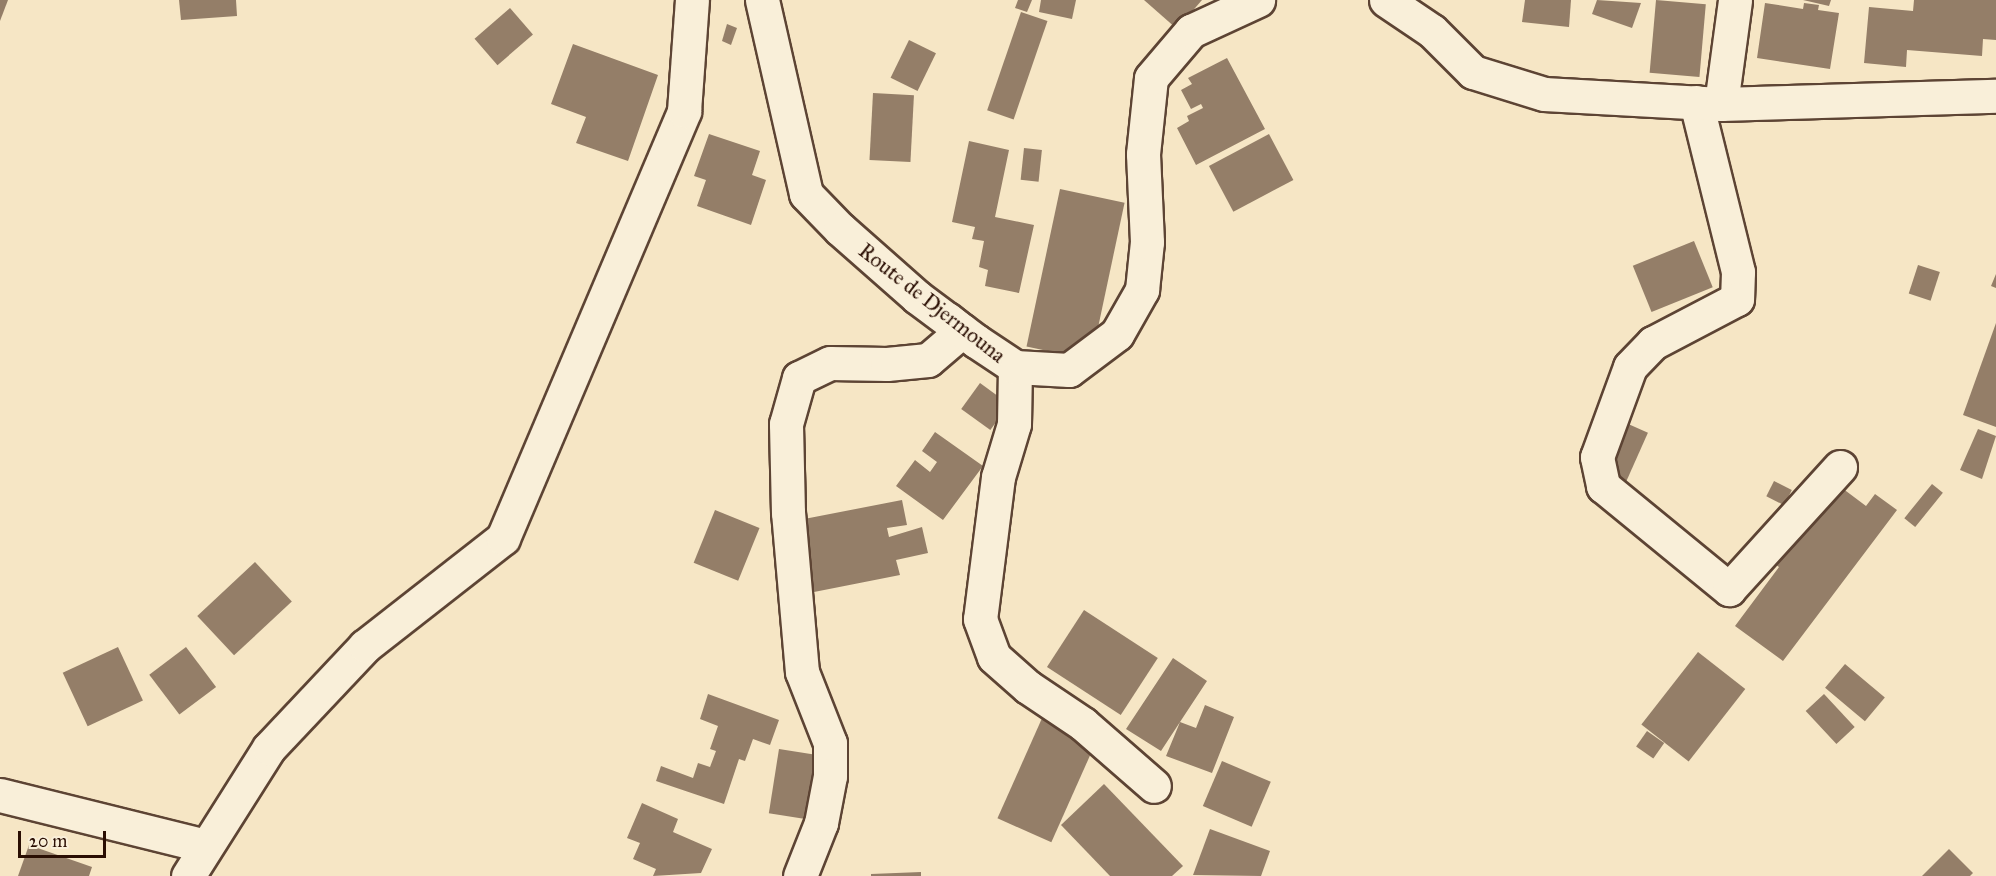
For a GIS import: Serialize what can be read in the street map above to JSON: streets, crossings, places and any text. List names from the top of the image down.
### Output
{
  "streets": {
    "street": ["Route de Djermouna"]
  },
  "scale_bar": "20 m"
}
